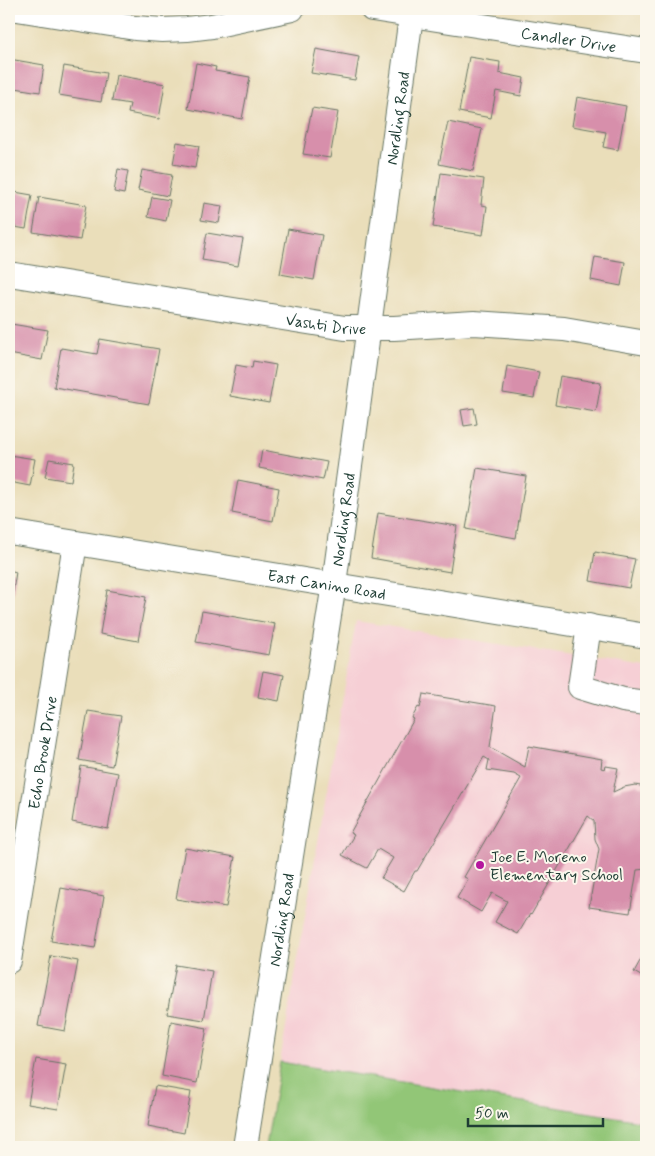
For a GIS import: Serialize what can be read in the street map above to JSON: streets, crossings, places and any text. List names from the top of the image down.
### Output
{
  "streets": {
    "street": [
      "Candler Drive",
      "Nordling Road",
      "Vashti Drive",
      "East Canino Road",
      "Echo Brook Drive"
    ]
  },
  "crossings": [
    ["Candler Drive", "Nordling Road"],
    ["Nordling Road", "Vashti Drive"],
    ["Nordling Road", "East Canino Road"],
    ["East Canino Road", "Echo Brook Drive"]
  ],
  "places": ["Joe E. Moreno Elementary School"],
  "scale_bar": "50 m"
}
